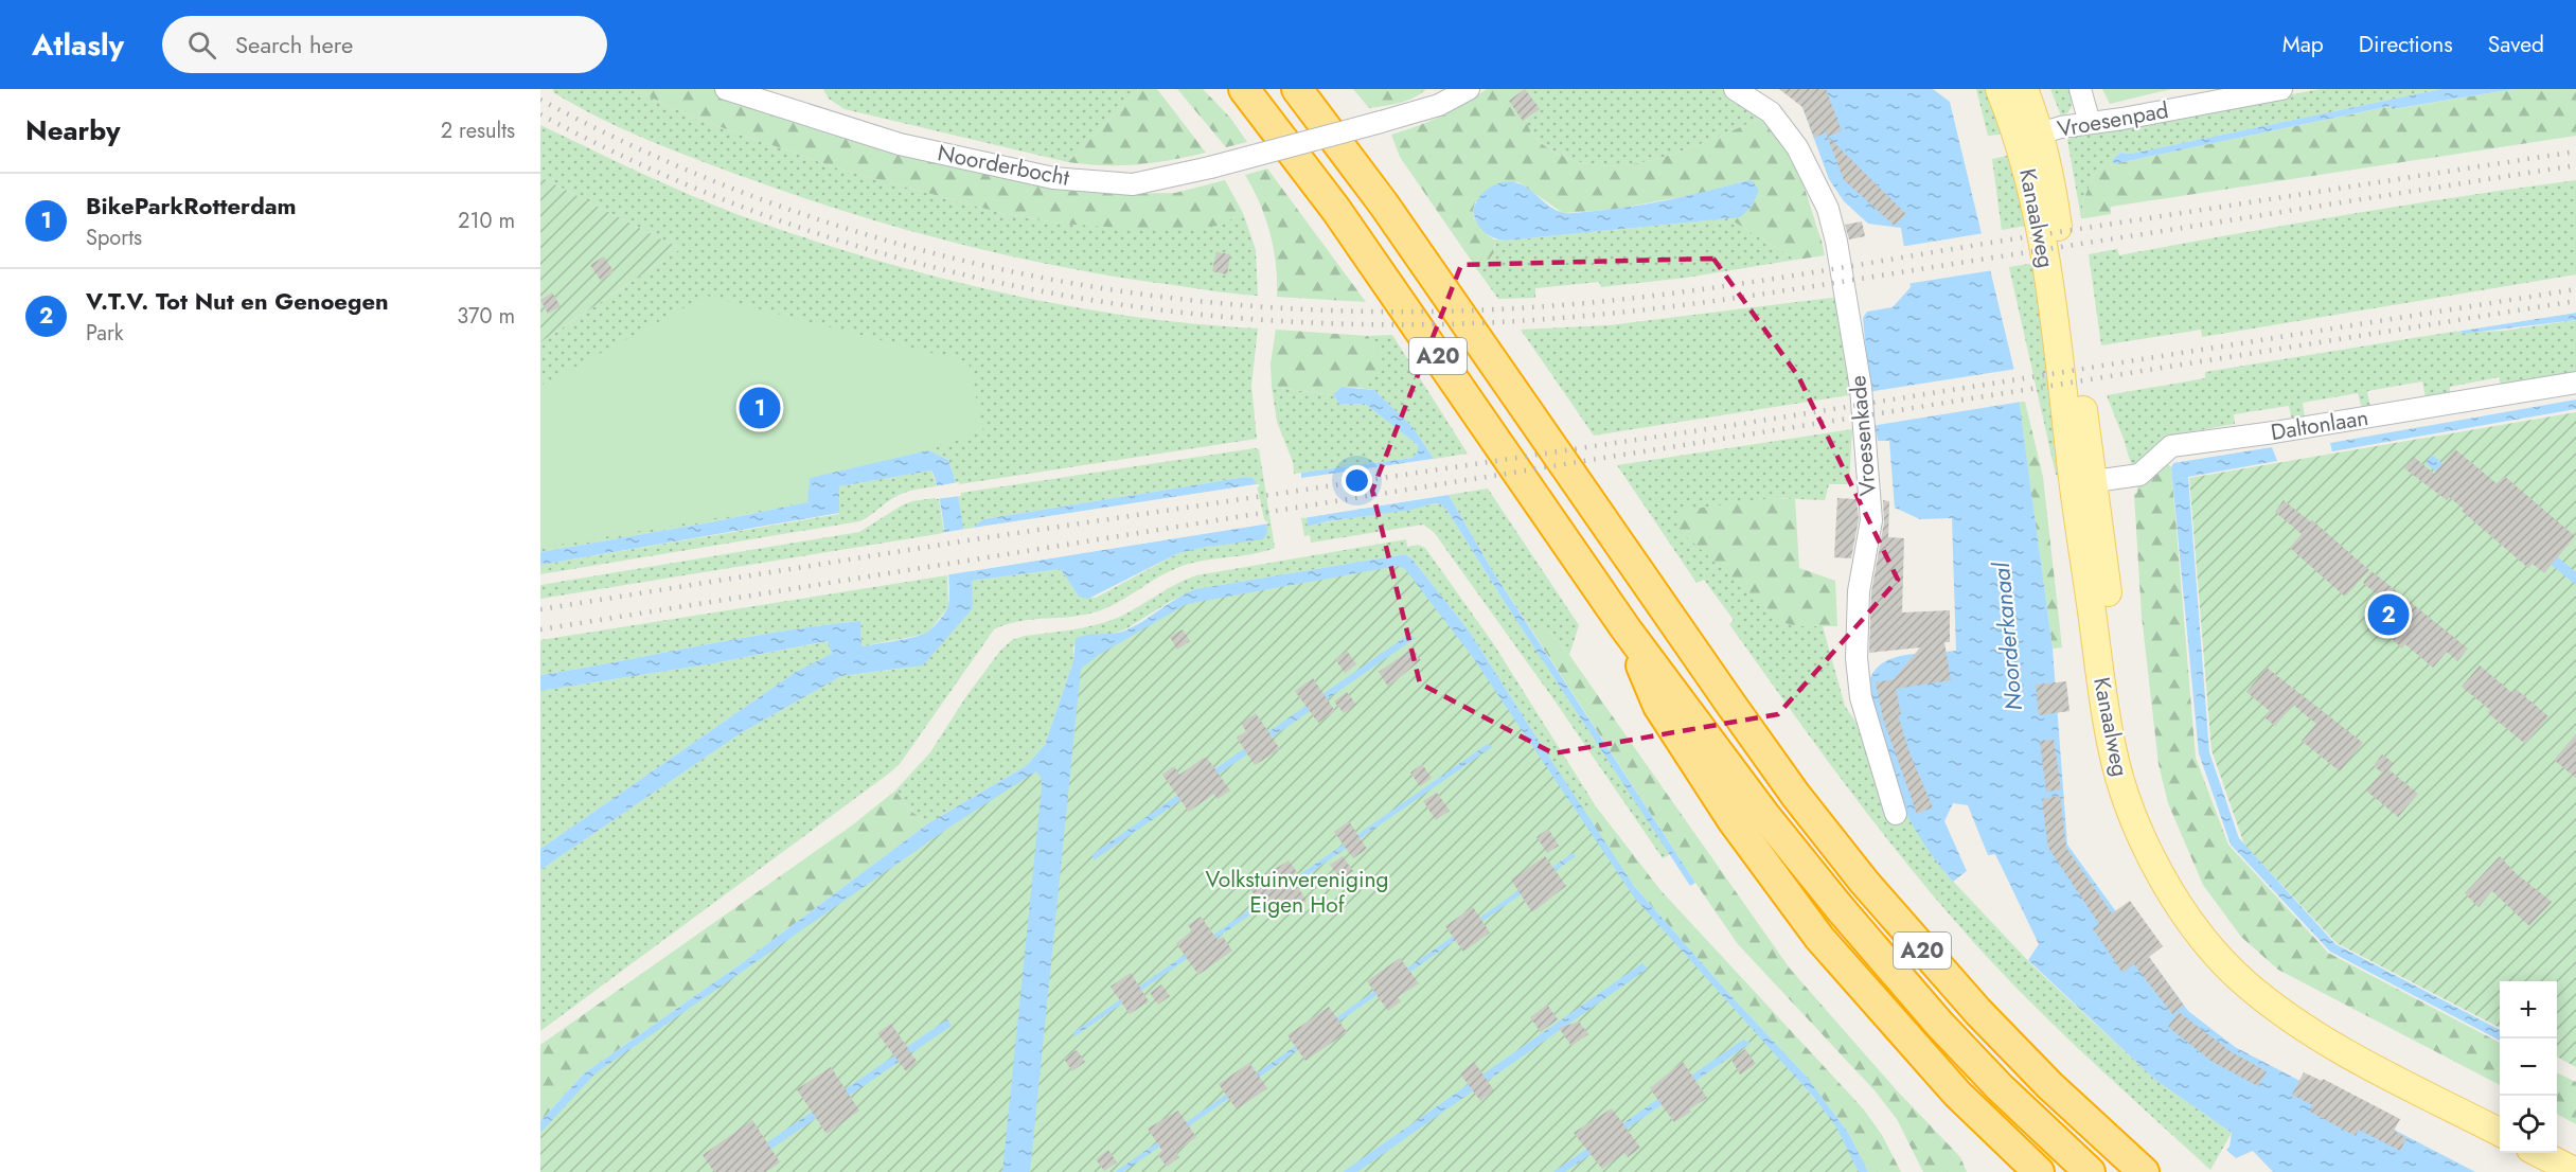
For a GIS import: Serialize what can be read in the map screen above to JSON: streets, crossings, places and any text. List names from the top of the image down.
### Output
{
  "streets": {
    "highway": ["A20"],
    "main road": ["Kanaalweg"],
    "street": [
      "Vroesenpad",
      "Noorderbocht",
      "Daltonlaan",
      "Vroesenkade"
    ]
  },
  "crossings": [
    ["Vroesenpad", "Kanaalweg"],
    ["Kanaalweg", "Daltonlaan"]
  ],
  "water": ["Noorderkanaal"],
  "parks": ["Volkstuinvereniging Eigen Hof"],
  "page": {
    "header": "Atlasly",
    "search": "Search here",
    "nav": ["Map", "Directions", "Saved"],
    "heading": ["Nearby", "2 results"],
    "list": [
      {
        "mark": "1",
        "name": "BikeParkRotterdam",
        "note": "Sports",
        "value": "210 m"
      },
      {
        "mark": "2",
        "name": "V.T.V. Tot Nut en Genoegen",
        "note": "Park",
        "value": "370 m"
      }
    ],
    "pins": ["1", "2"],
    "map_buttons": ["+", "−"]
  }
}
